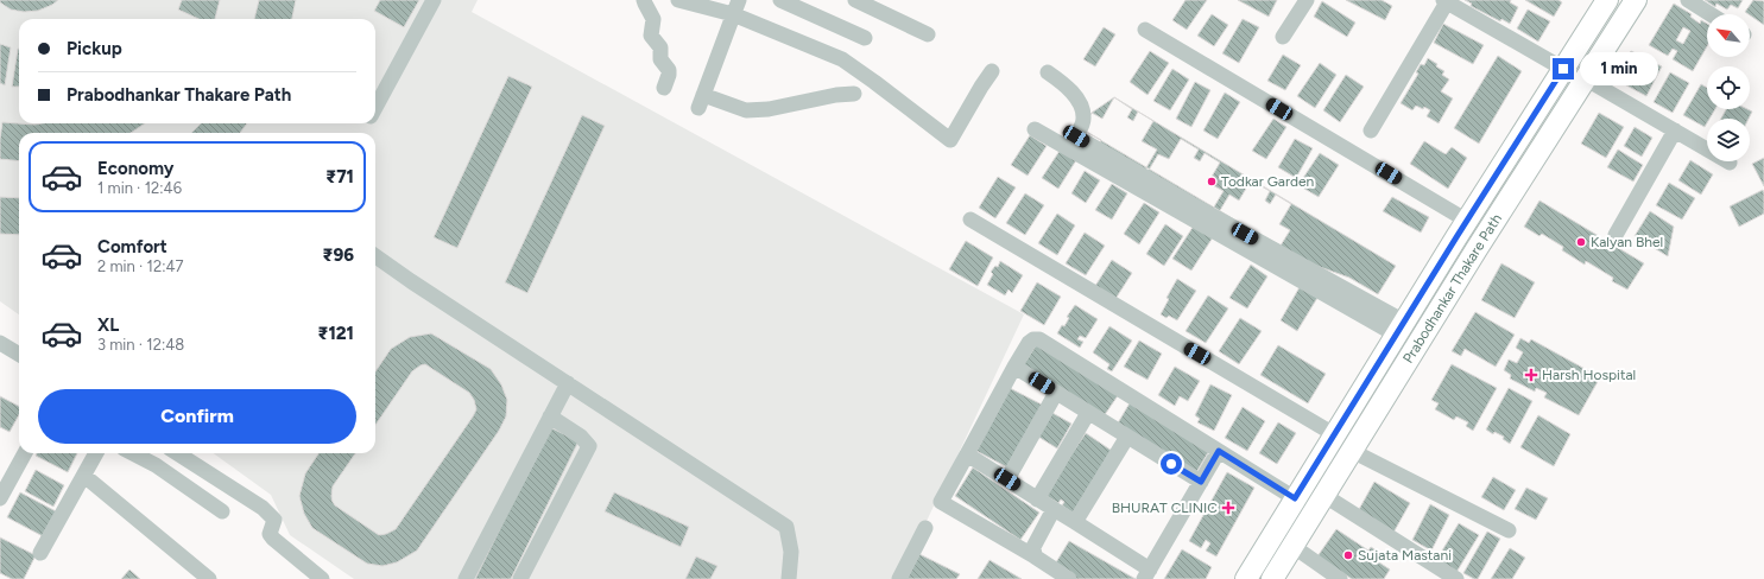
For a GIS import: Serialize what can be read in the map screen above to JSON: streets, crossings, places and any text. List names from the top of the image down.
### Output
{
  "streets": {
    "main road": ["Prabodhankar Thakare Path"]
  },
  "places": {
    "other": ["Todkar Garden", "Kalyan Bhel", "Sujata Mastani"],
    "health": ["Harsh Hospital", "BHURAT CLINIC"]
  },
  "north": "top left",
  "page": {
    "banner": ["Pickup", "Prabodhankar Thakare Path"],
    "bubble": "1 min",
    "list": [
      {
        "name": "Economy",
        "note": "1 min · 12:46",
        "value": "₹71"
      },
      {
        "name": "Comfort",
        "note": "2 min · 12:47",
        "value": "₹96"
      },
      {
        "name": "XL",
        "note": "3 min · 12:48",
        "value": "₹121"
      }
    ],
    "buttons": "Confirm"
  }
}
